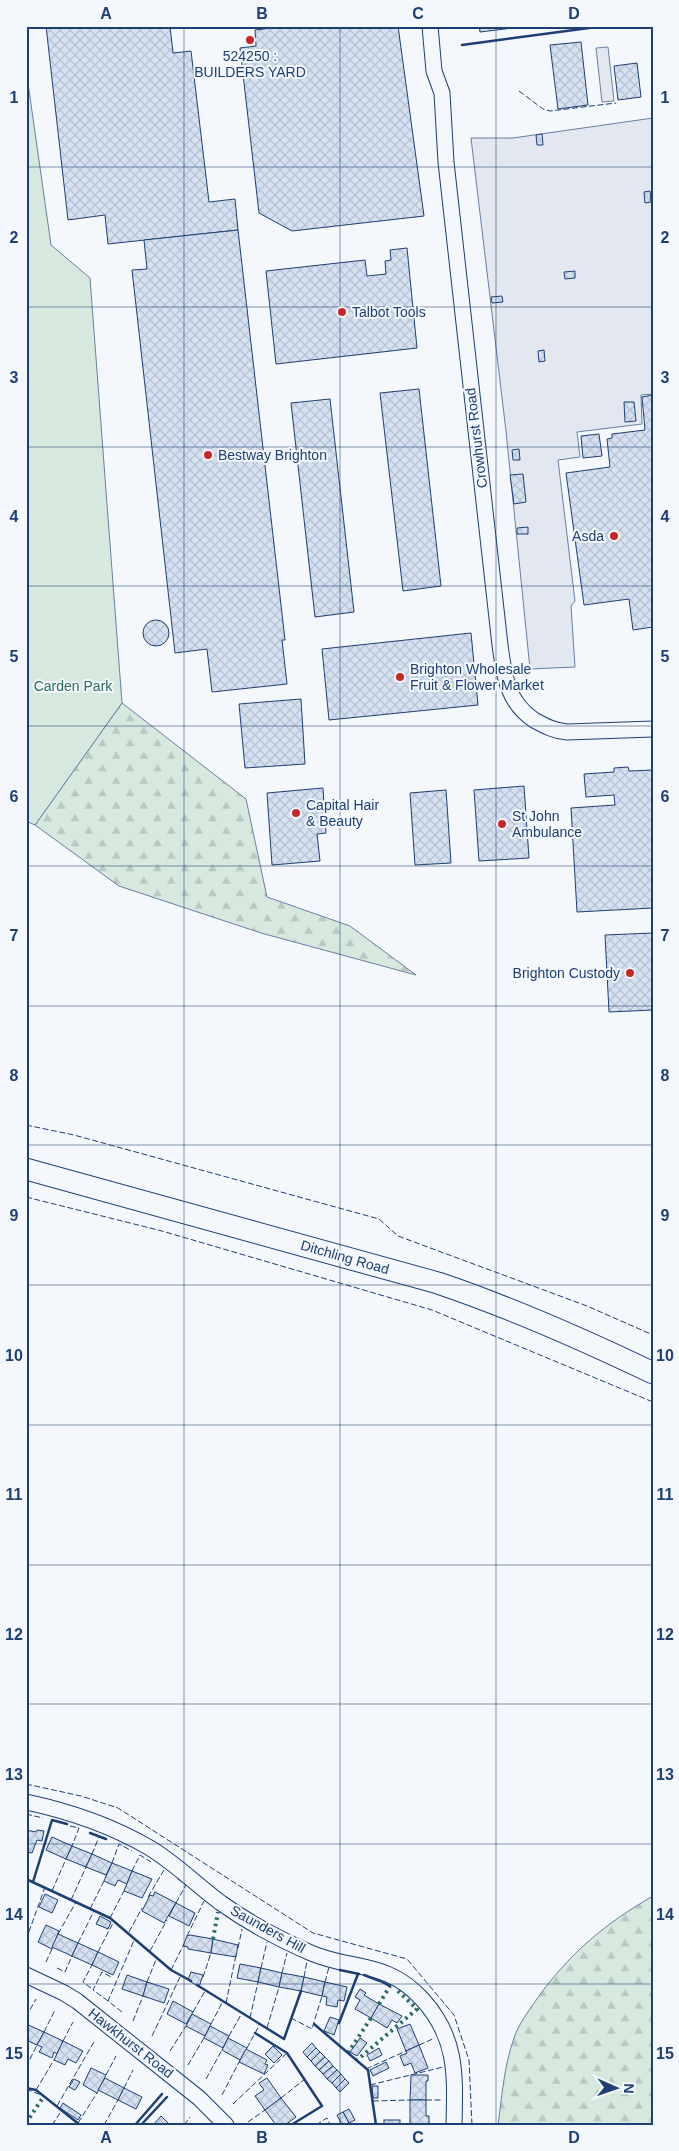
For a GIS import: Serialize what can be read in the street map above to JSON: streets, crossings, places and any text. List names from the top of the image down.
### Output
{
  "streets": {
    "street": [
      "Crowhurst Road",
      "Ditchling Road",
      "Saunders Hill",
      "Hawkhurst Road"
    ]
  },
  "parks": ["Carden Park"],
  "places": [
    "524250 : BUILDERS YARD",
    "Talbot Tools",
    "Bestway Brighton",
    "Asda",
    "Brighton Wholesale Fruit & Flower Market",
    "Capital Hair & Beauty",
    "St John Ambulance",
    "Brighton Custody"
  ],
  "north": "right",
  "grid": {
    "columns": [
      "A",
      "B",
      "C",
      "D"
    ],
    "rows": [
      "1",
      "2",
      "3",
      "4",
      "5",
      "6",
      "7",
      "8",
      "9",
      "10",
      "11",
      "12",
      "13",
      "14",
      "15"
    ]
  }
}
